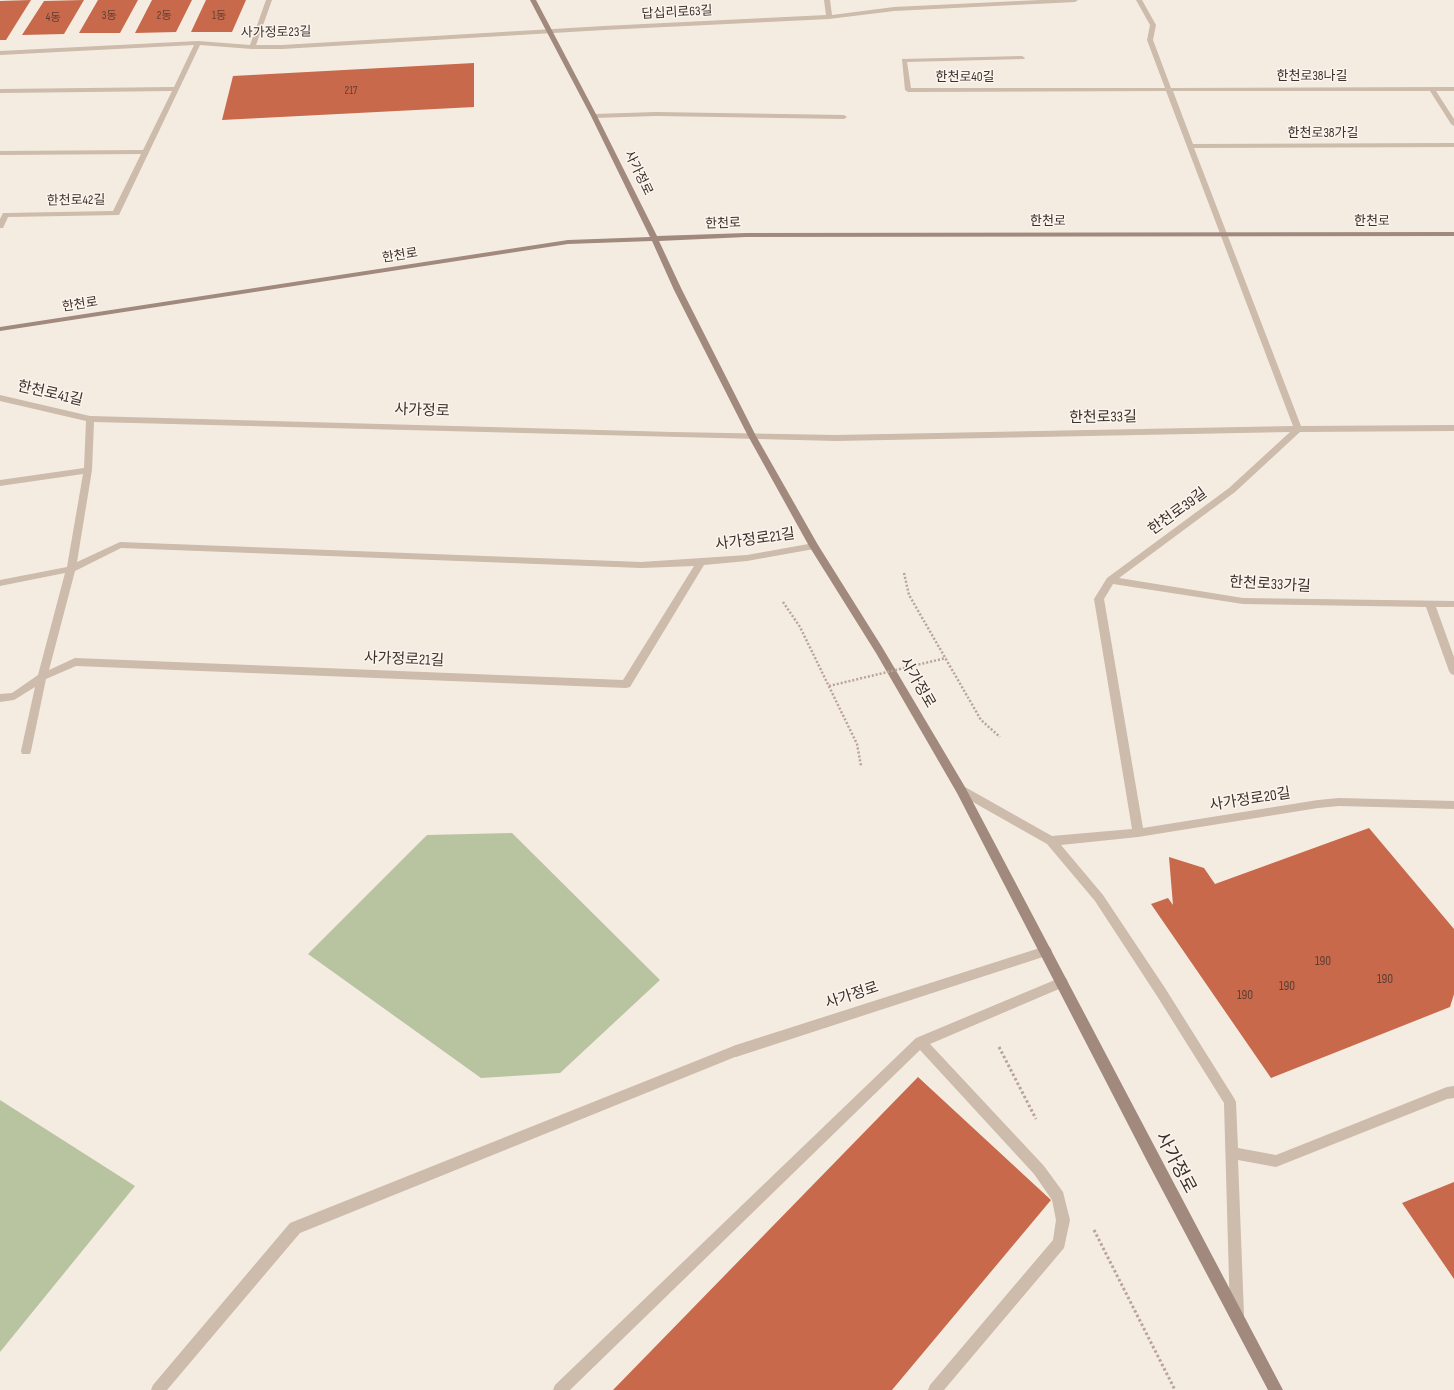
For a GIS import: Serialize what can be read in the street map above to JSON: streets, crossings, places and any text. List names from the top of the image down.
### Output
{
  "streets": {
    "main road": ["사가정로", "한천로"],
    "street": [
      "답십리로63길",
      "사가정로23길",
      "한천로38나길",
      "한천로40길",
      "한천로38가길",
      "한천로42길",
      "한천로41길",
      "한천로33길",
      "한천로39길",
      "사가정로21길",
      "한천로33가길",
      "사가정로20길"
    ]
  },
  "crossings": [
    ["답십리로63길", "사가정로23길"],
    ["답십리로63길", "사가정로"],
    ["사가정로23길", "사가정로"],
    ["사가정로23길", "한천로42길"],
    ["한천로38나길", "한천로40길"],
    ["사가정로", "한천로"],
    ["사가정로", "한천로41길"],
    ["사가정로", "한천로33길"],
    ["사가정로", "사가정로21길"],
    ["한천로41길", "사가정로21길"],
    ["한천로33길", "한천로39길"],
    ["한천로39길", "한천로33가길"],
    ["한천로39길", "사가정로20길"]
  ],
  "house_numbers": [
    "3동",
    "2동",
    "1동",
    "4동",
    "217",
    "190",
    "190",
    "190",
    "190"
  ]
}
